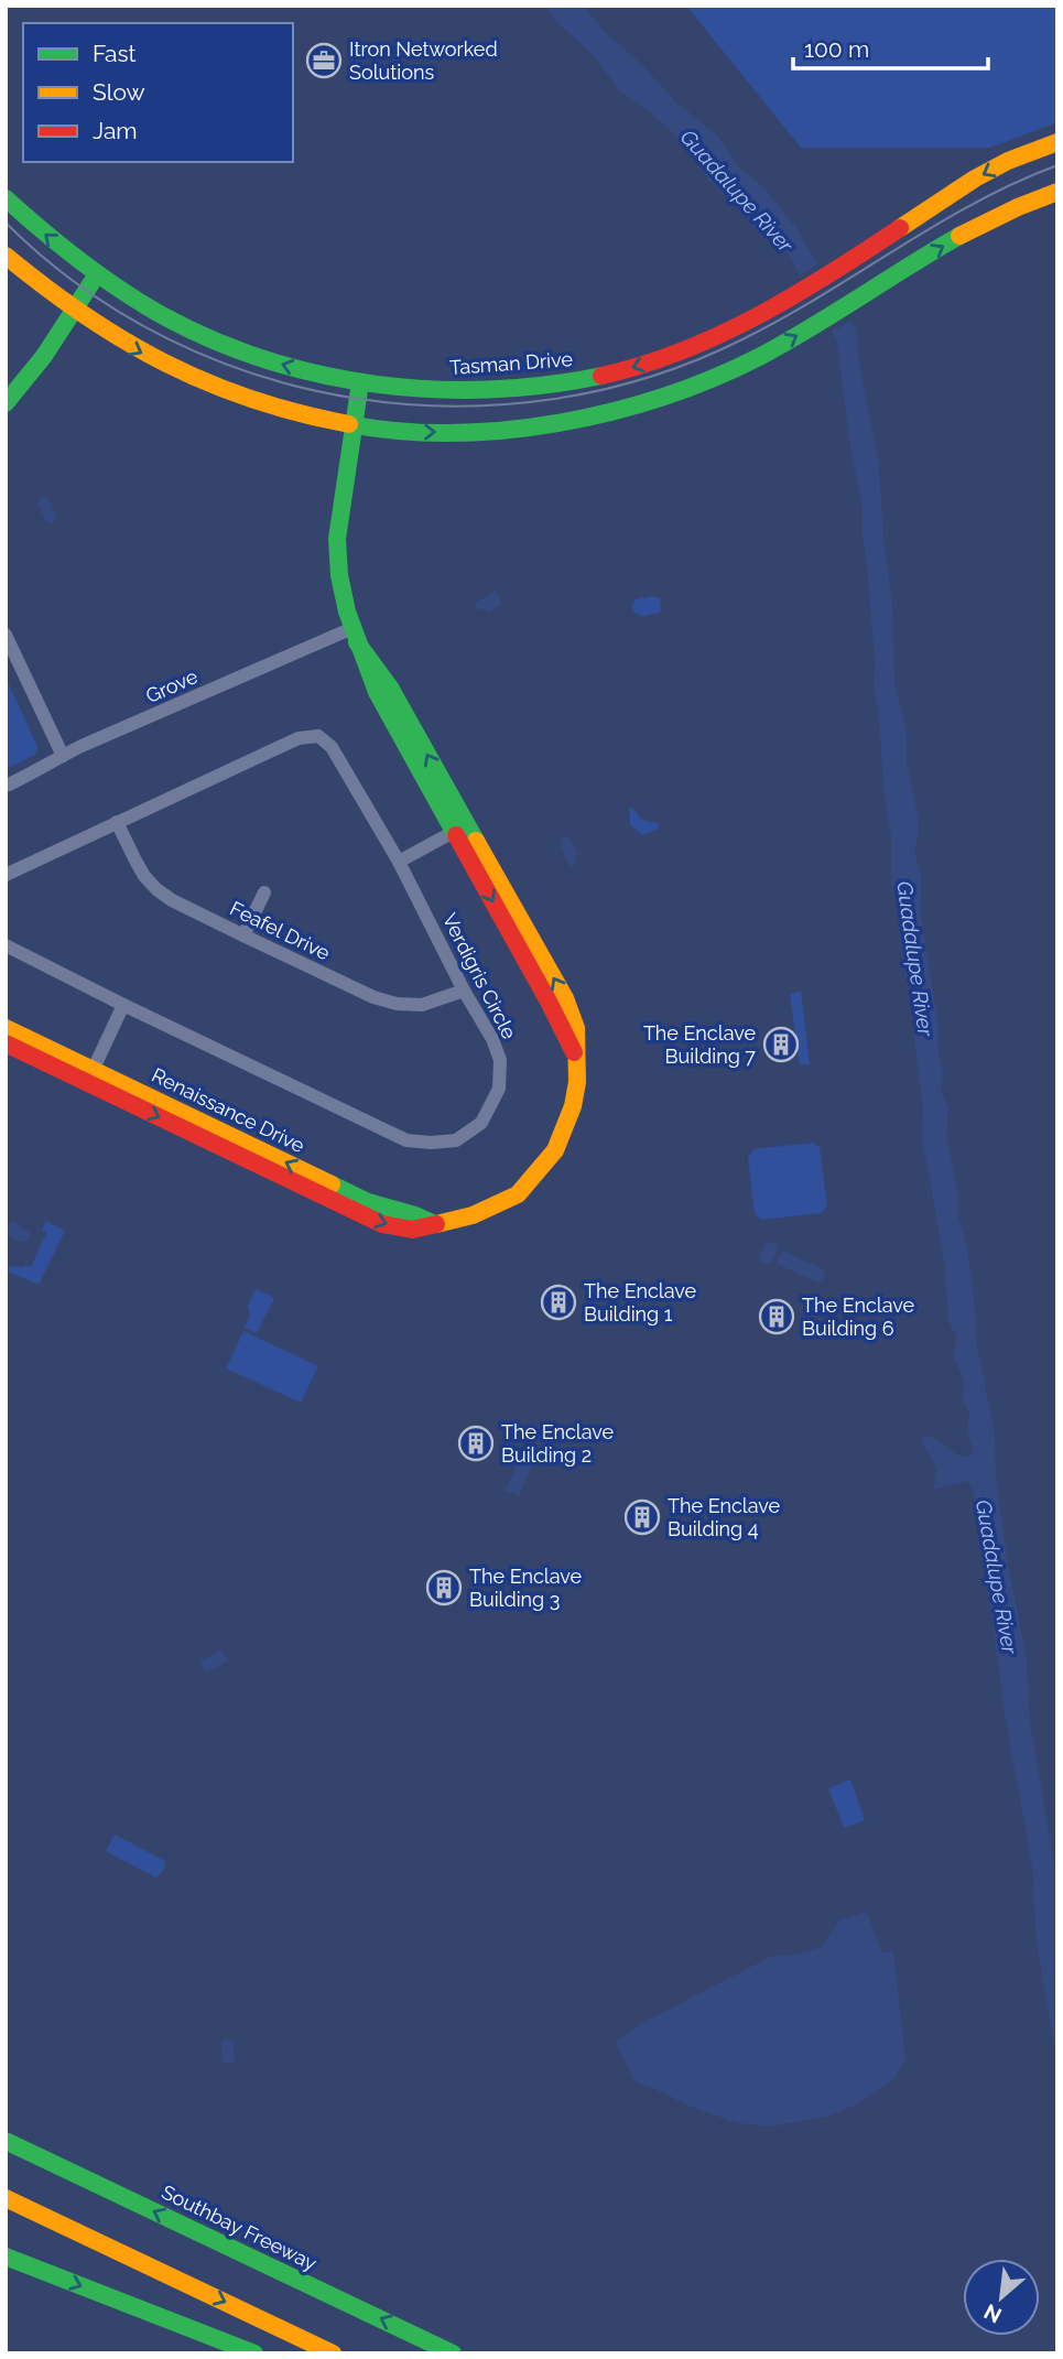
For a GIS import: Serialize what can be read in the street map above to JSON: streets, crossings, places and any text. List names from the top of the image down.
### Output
{
  "streets": {
    "main road": ["Tasman Drive", "Renaissance Drive", "Southbay Freeway"],
    "street": ["Grove", "Feafel Drive", "Verdigris Circle"]
  },
  "crossings": [
    ["Tasman Drive", "Renaissance Drive"],
    ["Grove", "Renaissance Drive"],
    ["Feafel Drive", "Verdigris Circle"]
  ],
  "water": ["Guadalupe River"],
  "places": {
    "office": ["Itron Networked Solutions"],
    "building": [
      "The Enclave Building 7",
      "The Enclave Building 1",
      "The Enclave Building 6",
      "The Enclave Building 2",
      "The Enclave Building 4",
      "The Enclave Building 3"
    ]
  },
  "legend": ["Fast", "Slow", "Jam"],
  "scale_bar": "100 m",
  "north": "bottom left"
}
